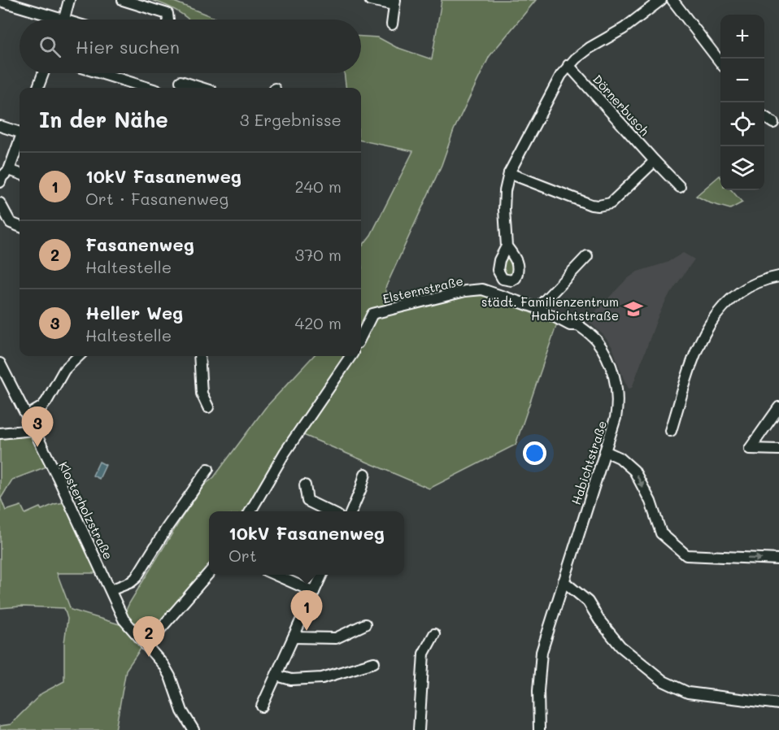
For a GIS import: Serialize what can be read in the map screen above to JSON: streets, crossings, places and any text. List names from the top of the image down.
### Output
{
  "streets": {
    "street": [
      "Dörnerbusch",
      "Elsternstraße",
      "Habichtstraße",
      "Klosterholzstraße"
    ]
  },
  "crossings": [
    ["Elsternstraße", "Habichtstraße"]
  ],
  "places": {
    "school or university": ["städt. Familienzentrum Habichtstraße"]
  },
  "page": {
    "map_buttons": ["+", "−"],
    "search": "Hier suchen",
    "heading": ["In der Nähe", "3 Ergebnisse"],
    "list": [
      {
        "mark": "1",
        "name": "10kV Fasanenweg",
        "note": "Ort · Fasanenweg",
        "value": "240 m"
      },
      {
        "mark": "2",
        "name": "Fasanenweg",
        "note": "Haltestelle",
        "value": "370 m"
      },
      {
        "mark": "3",
        "name": "Heller Weg",
        "note": "Haltestelle",
        "value": "420 m"
      }
    ],
    "pins": ["3", "1", "2"],
    "popup": ["10kV Fasanenweg", "Ort"]
  }
}
